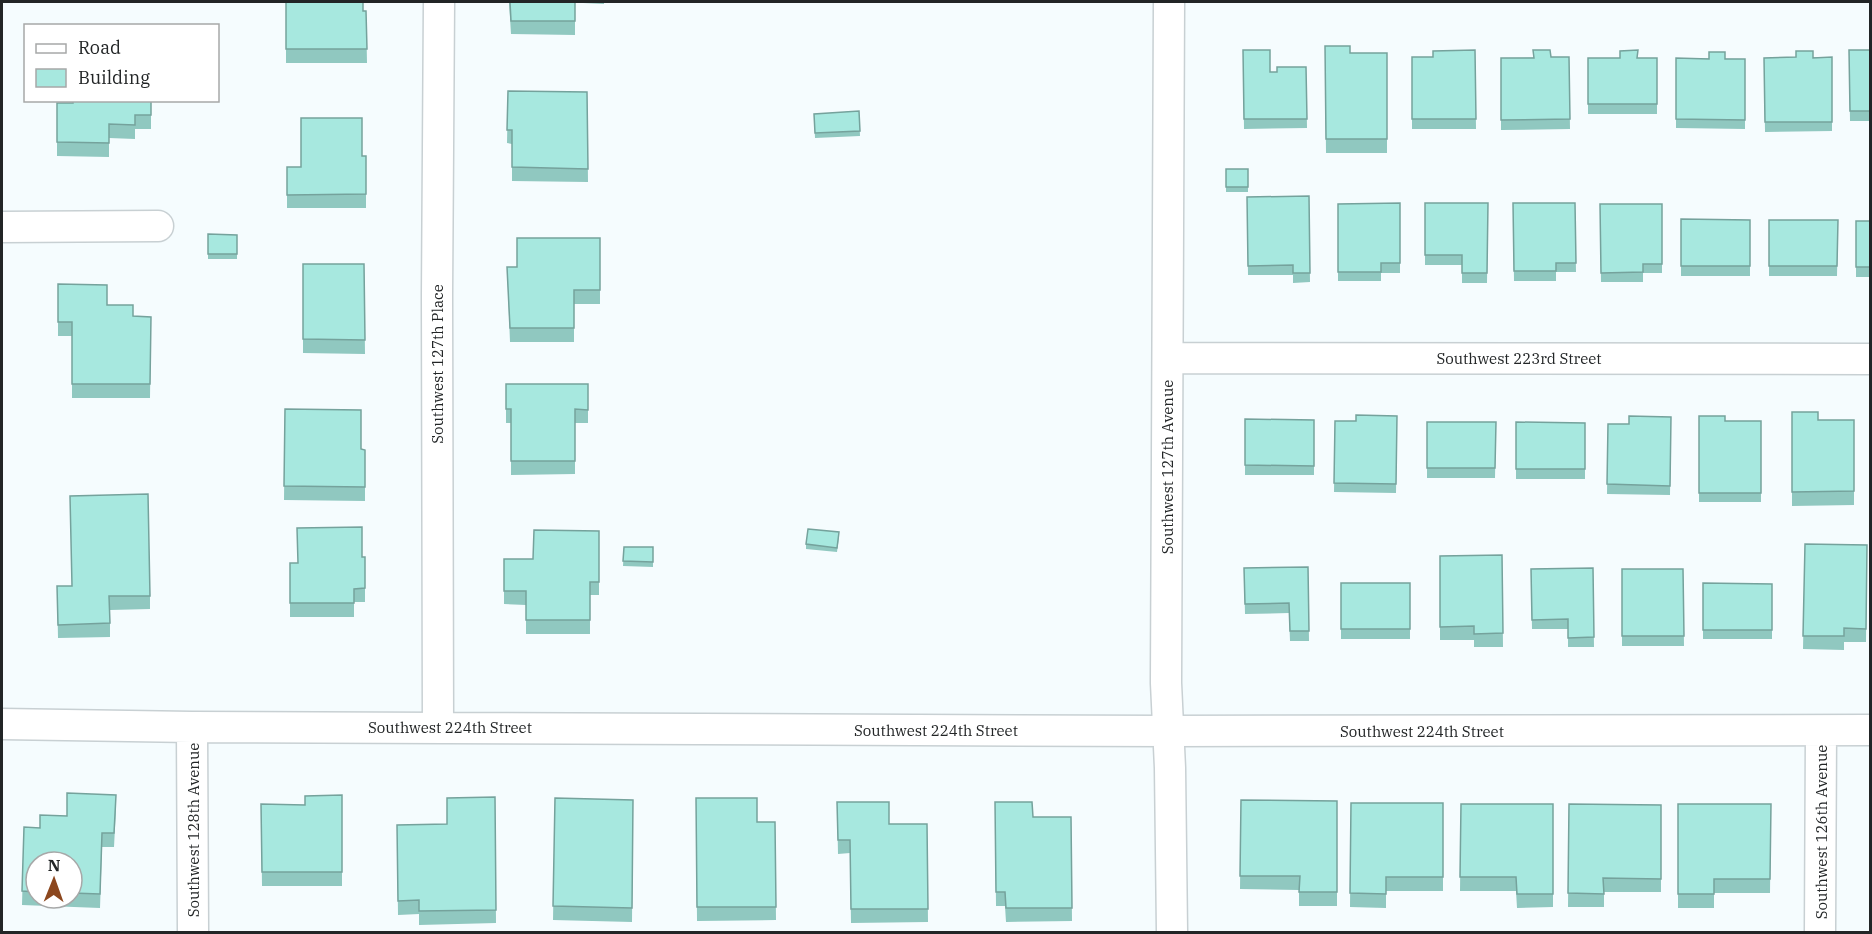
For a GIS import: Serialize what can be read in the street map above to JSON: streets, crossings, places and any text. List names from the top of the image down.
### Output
{
  "streets": {
    "street": [
      "Southwest 223rd Street",
      "Southwest 127th Place",
      "Southwest 127th Avenue",
      "Southwest 224th Street",
      "Southwest 128th Avenue",
      "Southwest 126th Avenue"
    ]
  },
  "crossings": [
    ["Southwest 223rd Street", "Southwest 127th Avenue"],
    ["Southwest 127th Place", "Southwest 224th Street"],
    ["Southwest 127th Avenue", "Southwest 224th Street"],
    ["Southwest 224th Street", "Southwest 128th Avenue"],
    ["Southwest 224th Street", "Southwest 126th Avenue"]
  ],
  "legend": ["Road", "Building"],
  "north": "top"
}
